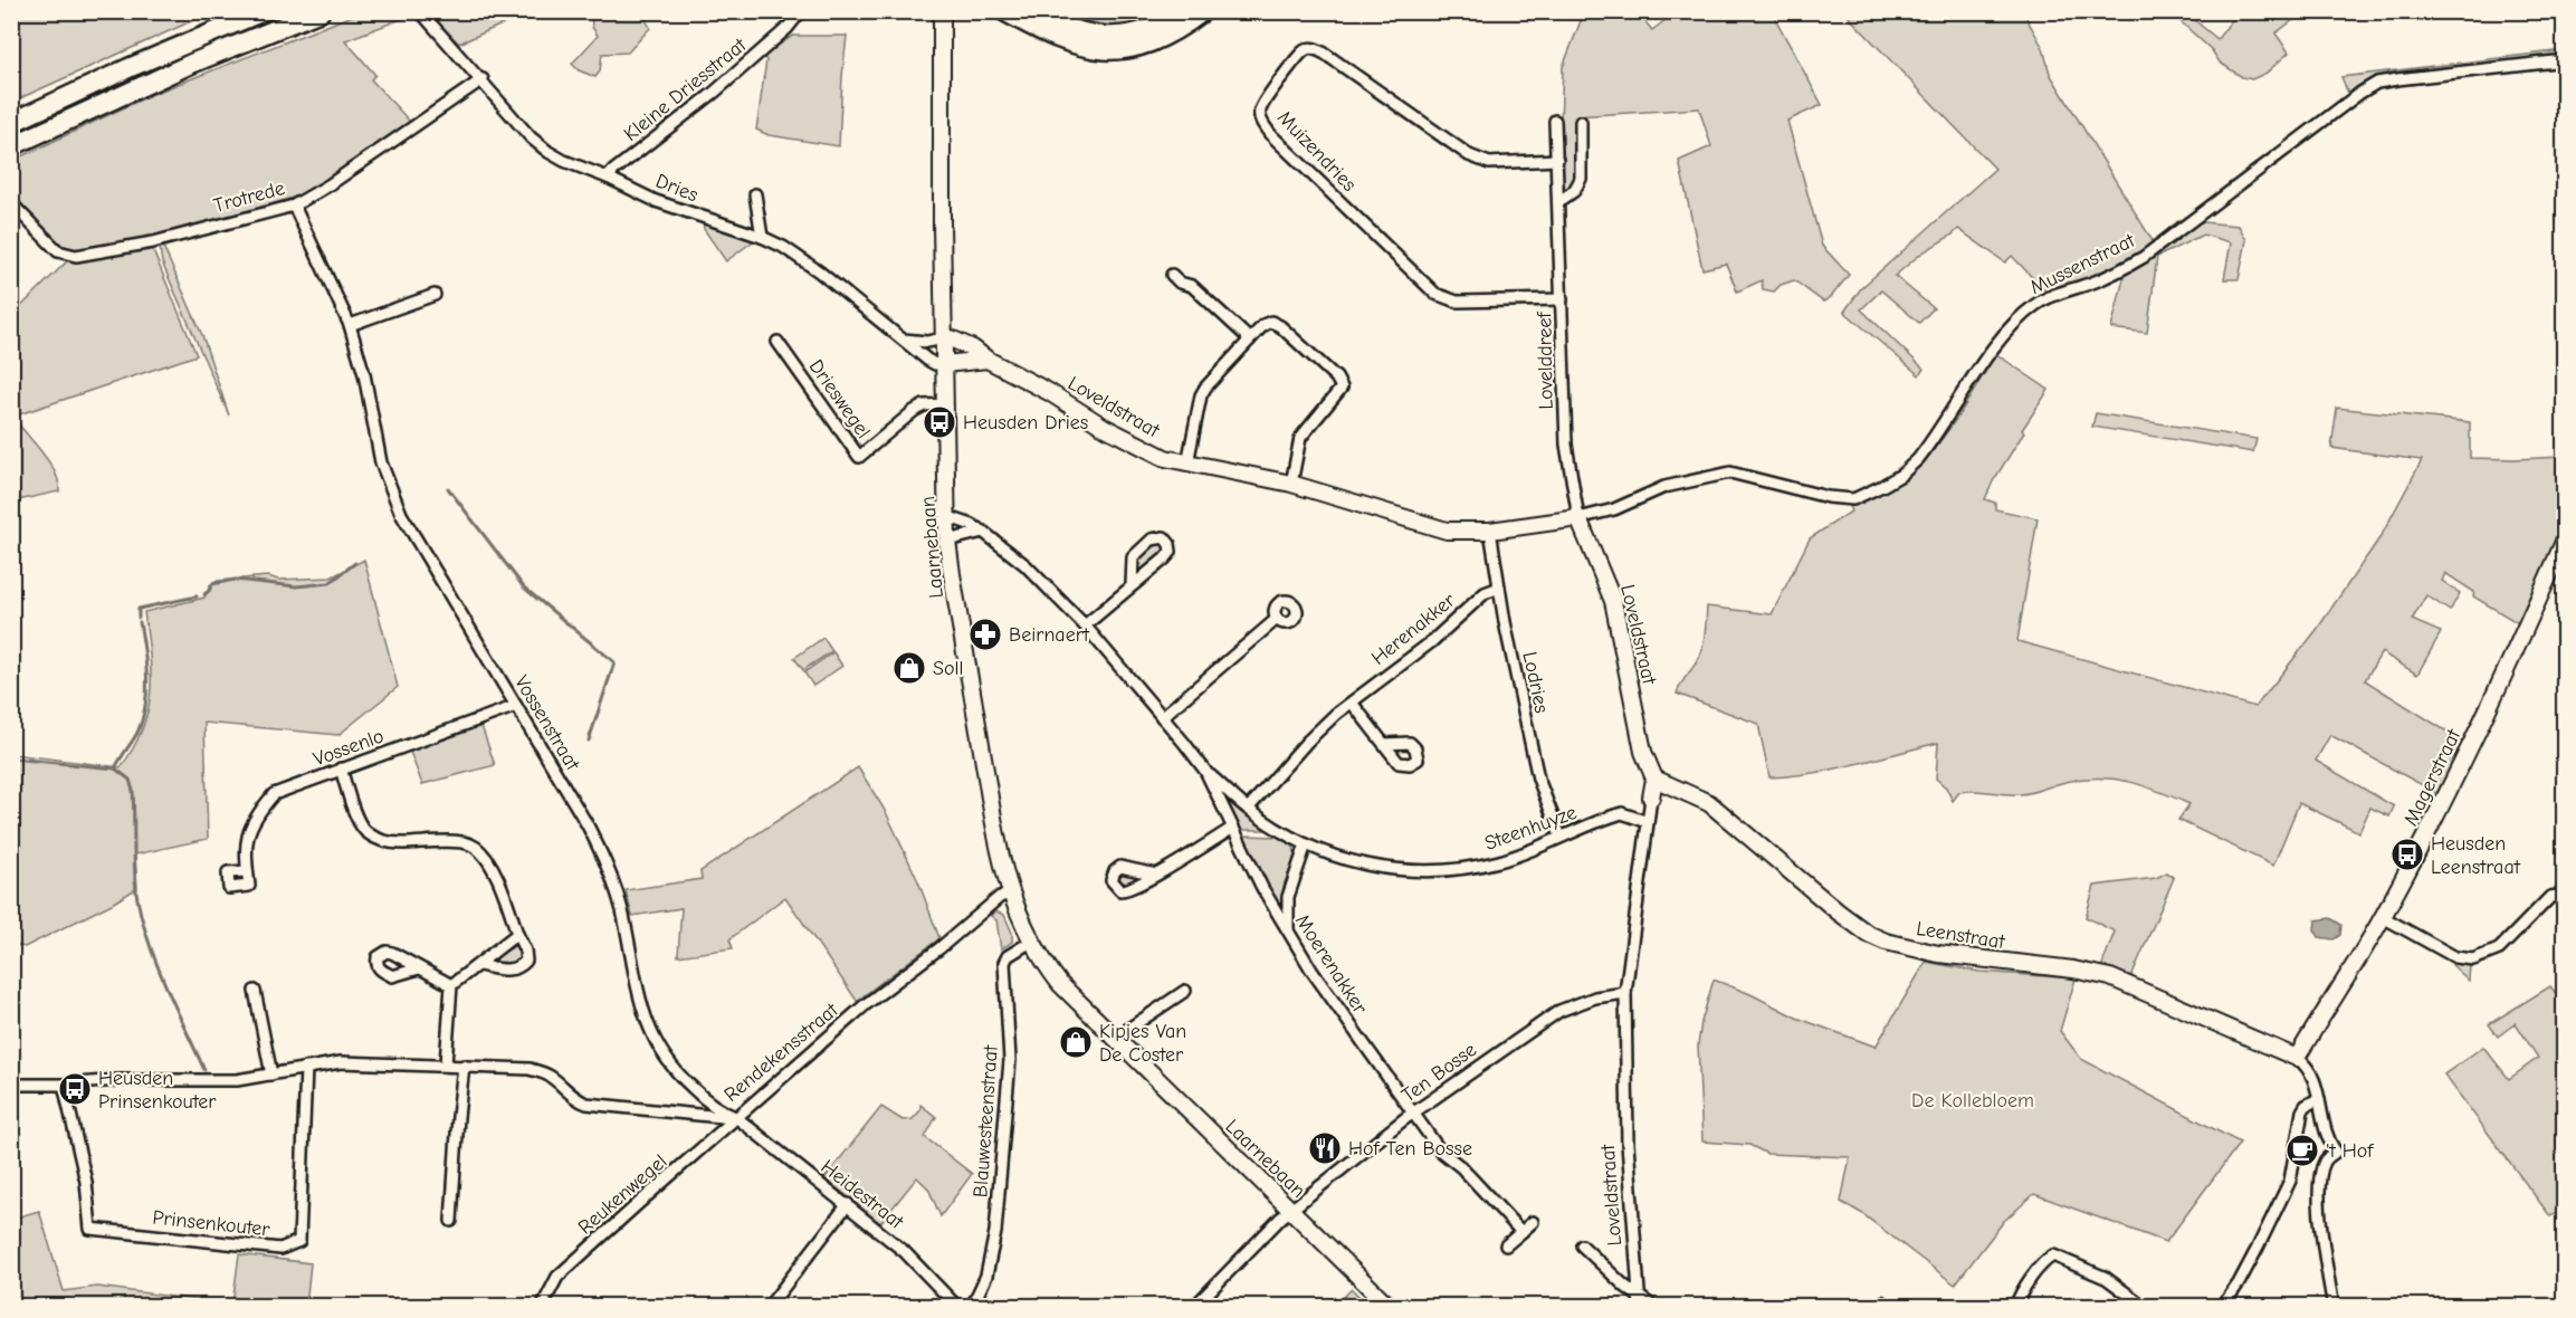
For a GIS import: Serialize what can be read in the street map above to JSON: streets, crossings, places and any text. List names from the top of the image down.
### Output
{
  "streets": {
    "street": [
      "Kleine Driesstraat",
      "Muizendries",
      "Dries",
      "Trotrede",
      "Mussenstraat",
      "Lovelddreef",
      "Drieswegel",
      "Loveldstraat",
      "Laarnebaan",
      "Herenakker",
      "Lodries",
      "Vossenstraat",
      "Vossenlo",
      "Magerstraat",
      "Steenhuyze",
      "Leenstraat",
      "Moerenakker",
      "Rendekensstraat",
      "Ten Bosse",
      "Blauwesteenstraat",
      "Reukenwegel",
      "Heidestraat",
      "Prinsenkouter"
    ]
  },
  "crossings": [
    ["Kleine Driesstraat", "Dries"],
    ["Muizendries", "Lovelddreef"],
    ["Dries", "Trotrede"],
    ["Dries", "Laarnebaan"],
    ["Trotrede", "Vossenstraat"],
    ["Mussenstraat", "Lovelddreef"],
    ["Mussenstraat", "Loveldstraat"],
    ["Lovelddreef", "Loveldstraat"],
    ["Drieswegel", "Laarnebaan"],
    ["Loveldstraat", "Laarnebaan"],
    ["Loveldstraat", "Lodries"],
    ["Loveldstraat", "Steenhuyze"],
    ["Loveldstraat", "Leenstraat"],
    ["Loveldstraat", "Ten Bosse"],
    ["Laarnebaan", "Moerenakker"],
    ["Laarnebaan", "Rendekensstraat"],
    ["Laarnebaan", "Ten Bosse"],
    ["Laarnebaan", "Blauwesteenstraat"],
    ["Herenakker", "Lodries"],
    ["Herenakker", "Steenhuyze"],
    ["Lodries", "Steenhuyze"],
    ["Vossenstraat", "Vossenlo"],
    ["Vossenstraat", "Rendekensstraat"],
    ["Vossenstraat", "Reukenwegel"],
    ["Vossenstraat", "Heidestraat"],
    ["Magerstraat", "Leenstraat"],
    ["Steenhuyze", "Moerenakker"],
    ["Moerenakker", "Ten Bosse"],
    ["Rendekensstraat", "Reukenwegel"],
    ["Rendekensstraat", "Heidestraat"],
    ["Rendekensstraat", "Prinsenkouter"],
    ["Reukenwegel", "Heidestraat"]
  ],
  "parks": ["De Kollebloem"],
  "places": {
    "bus stop": ["Heusden Dries", "Heusden Leenstraat", "Heusden Prinsenkouter"],
    "pharmacy": ["Beirnaert"],
    "shop": ["Soll", "Kipjes Van De Coster"],
    "restaurant": ["Hof Ten Bosse"],
    "cafe": ["'t Hof"]
  }
}
